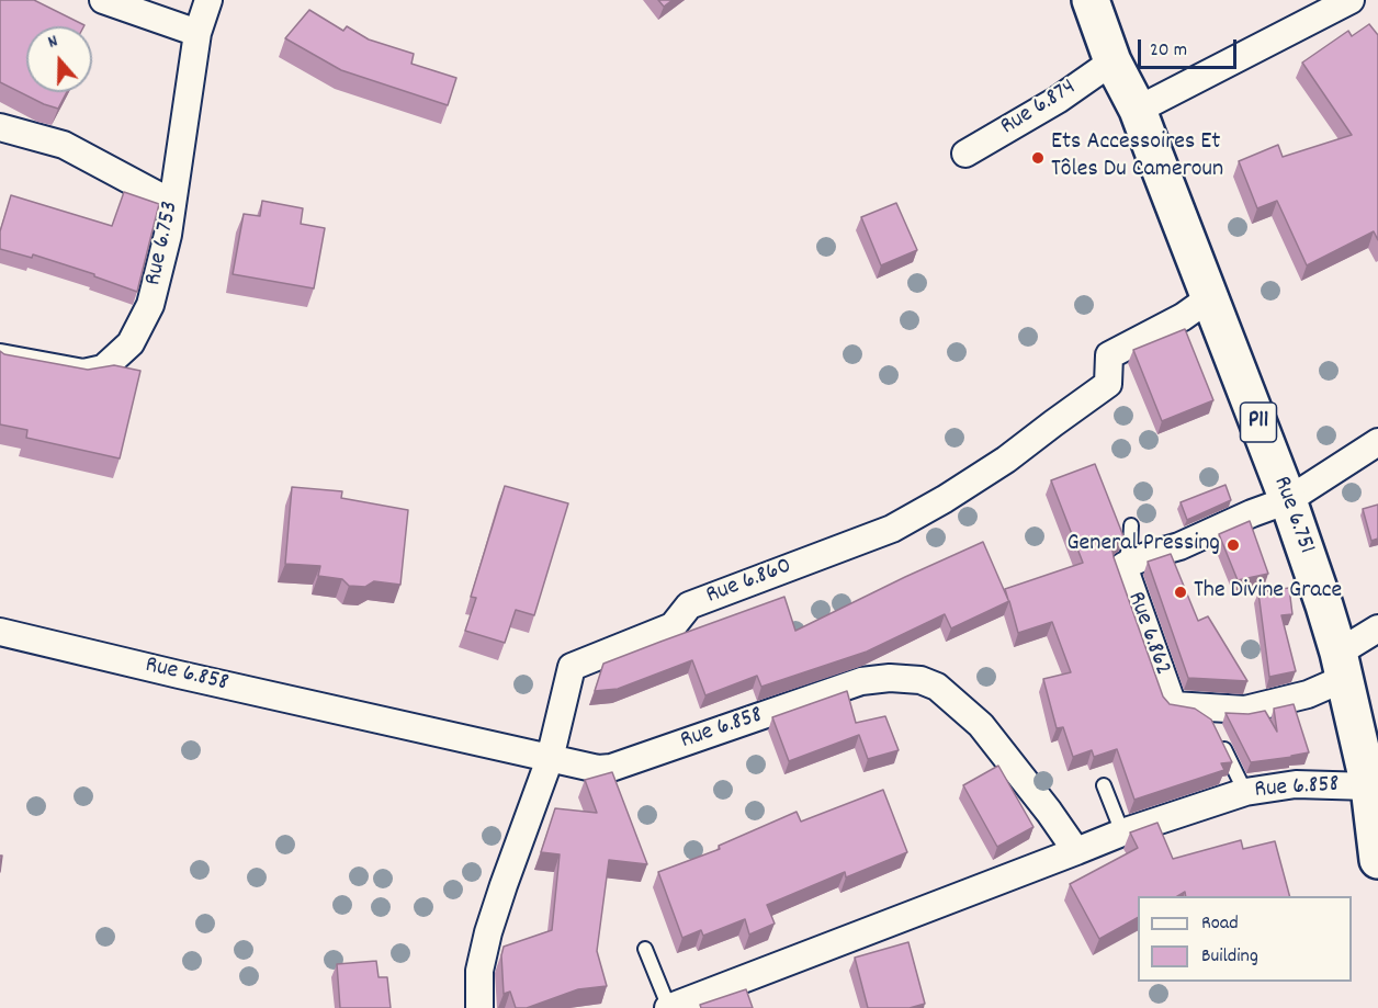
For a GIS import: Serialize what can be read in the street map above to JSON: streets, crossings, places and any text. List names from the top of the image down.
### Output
{
  "streets": {
    "main road": ["P11", "Rue 6.751"],
    "street": [
      "Rue 6.874",
      "Rue 6.753",
      "Rue 6.860",
      "Rue 6.862",
      "Rue 6.858"
    ]
  },
  "crossings": [
    ["Rue 6.874", "Rue 6.751"],
    ["Rue 6.751", "Rue 6.860"],
    ["Rue 6.751", "Rue 6.862"],
    ["Rue 6.751", "Rue 6.858"],
    ["Rue 6.860", "Rue 6.858"]
  ],
  "places": ["Ets Accessoires Et Tôles Du Cameroun", "General Pressing", "The Divine Grace"],
  "legend": ["Road", "Building"],
  "scale_bar": "20 m",
  "north": "top"
}
